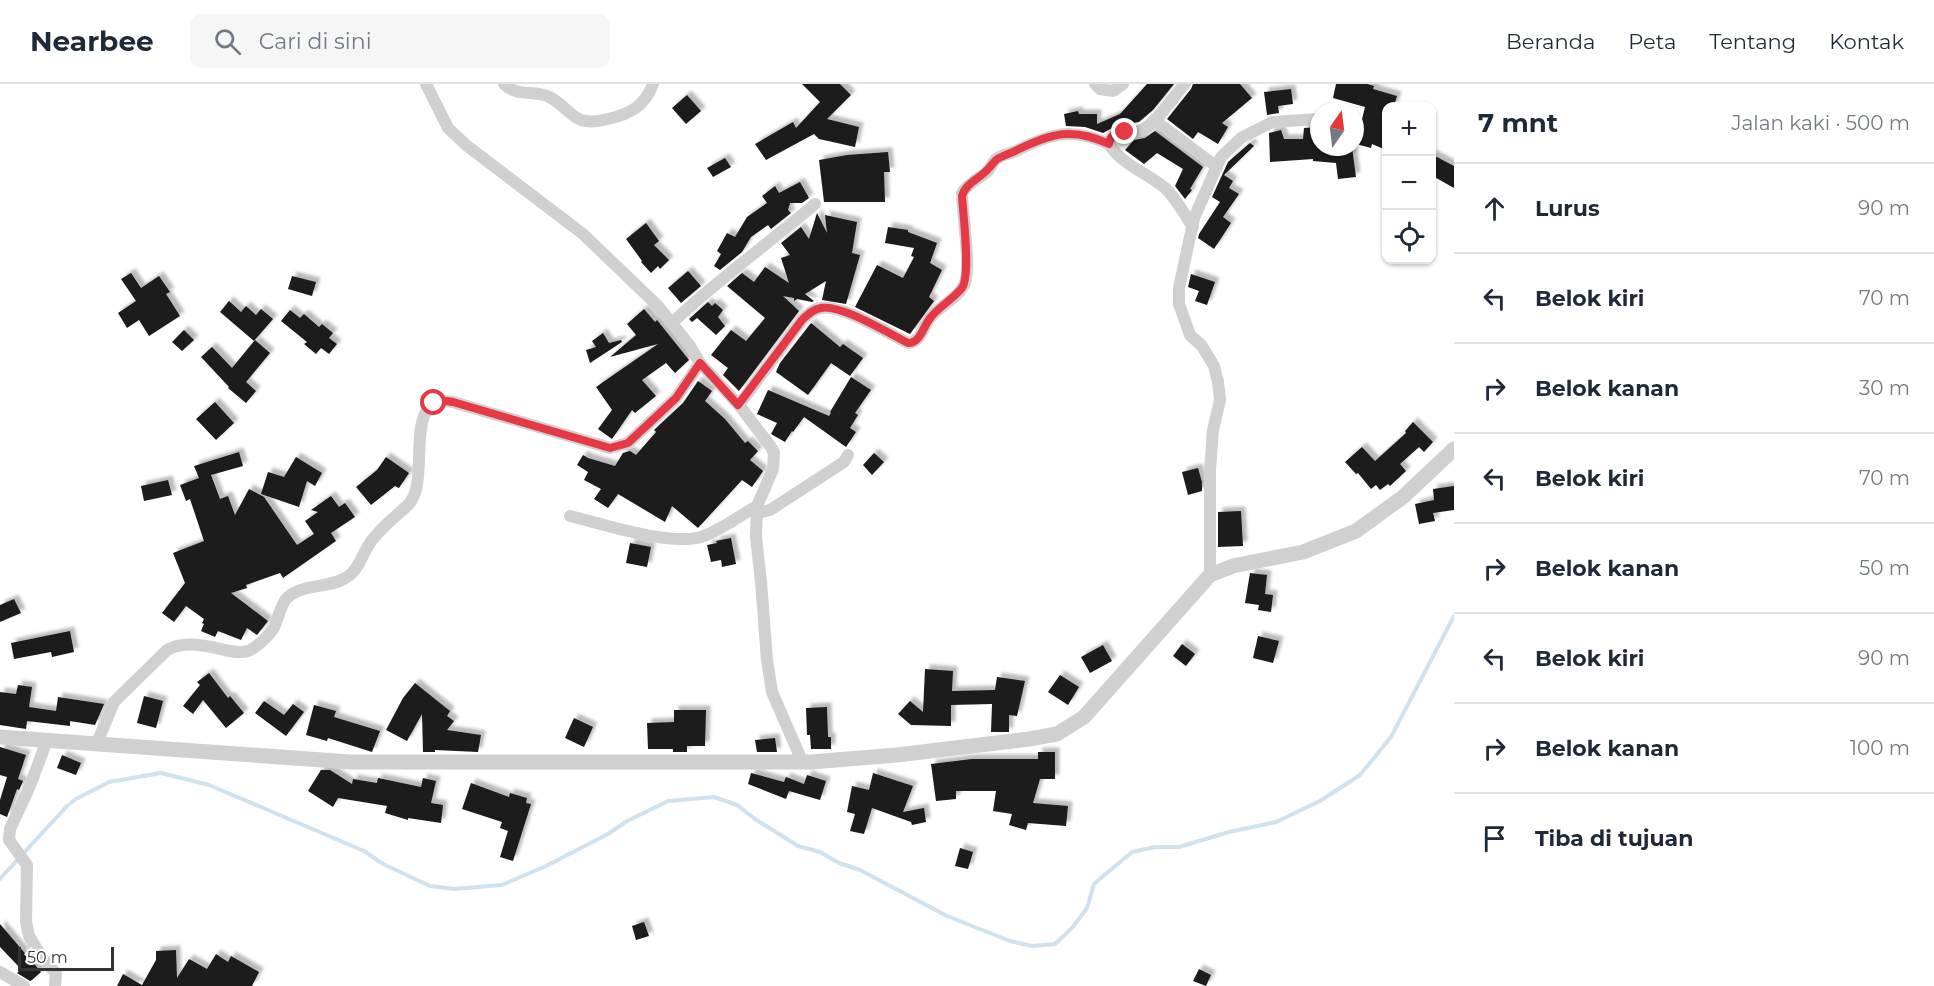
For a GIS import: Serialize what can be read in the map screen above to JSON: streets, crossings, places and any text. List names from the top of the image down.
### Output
{
  "scale_bar": "50 m",
  "north": "top",
  "page": {
    "header": "Nearbee",
    "search": "Cari di sini",
    "nav": [
      "Beranda",
      "Peta",
      "Tentang",
      "Kontak"
    ],
    "heading": ["7 mnt", "Jalan kaki · 500 m"],
    "map_buttons": ["+", "−"],
    "list": [
      ["Lurus", "90 m"],
      ["Belok kiri", "70 m"],
      ["Belok kanan", "30 m"],
      ["Belok kiri", "70 m"],
      ["Belok kanan", "50 m"],
      ["Belok kiri", "90 m"],
      ["Belok kanan", "100 m"],
      "Tiba di tujuan"
    ],
    "scale": "50 m"
  }
}
